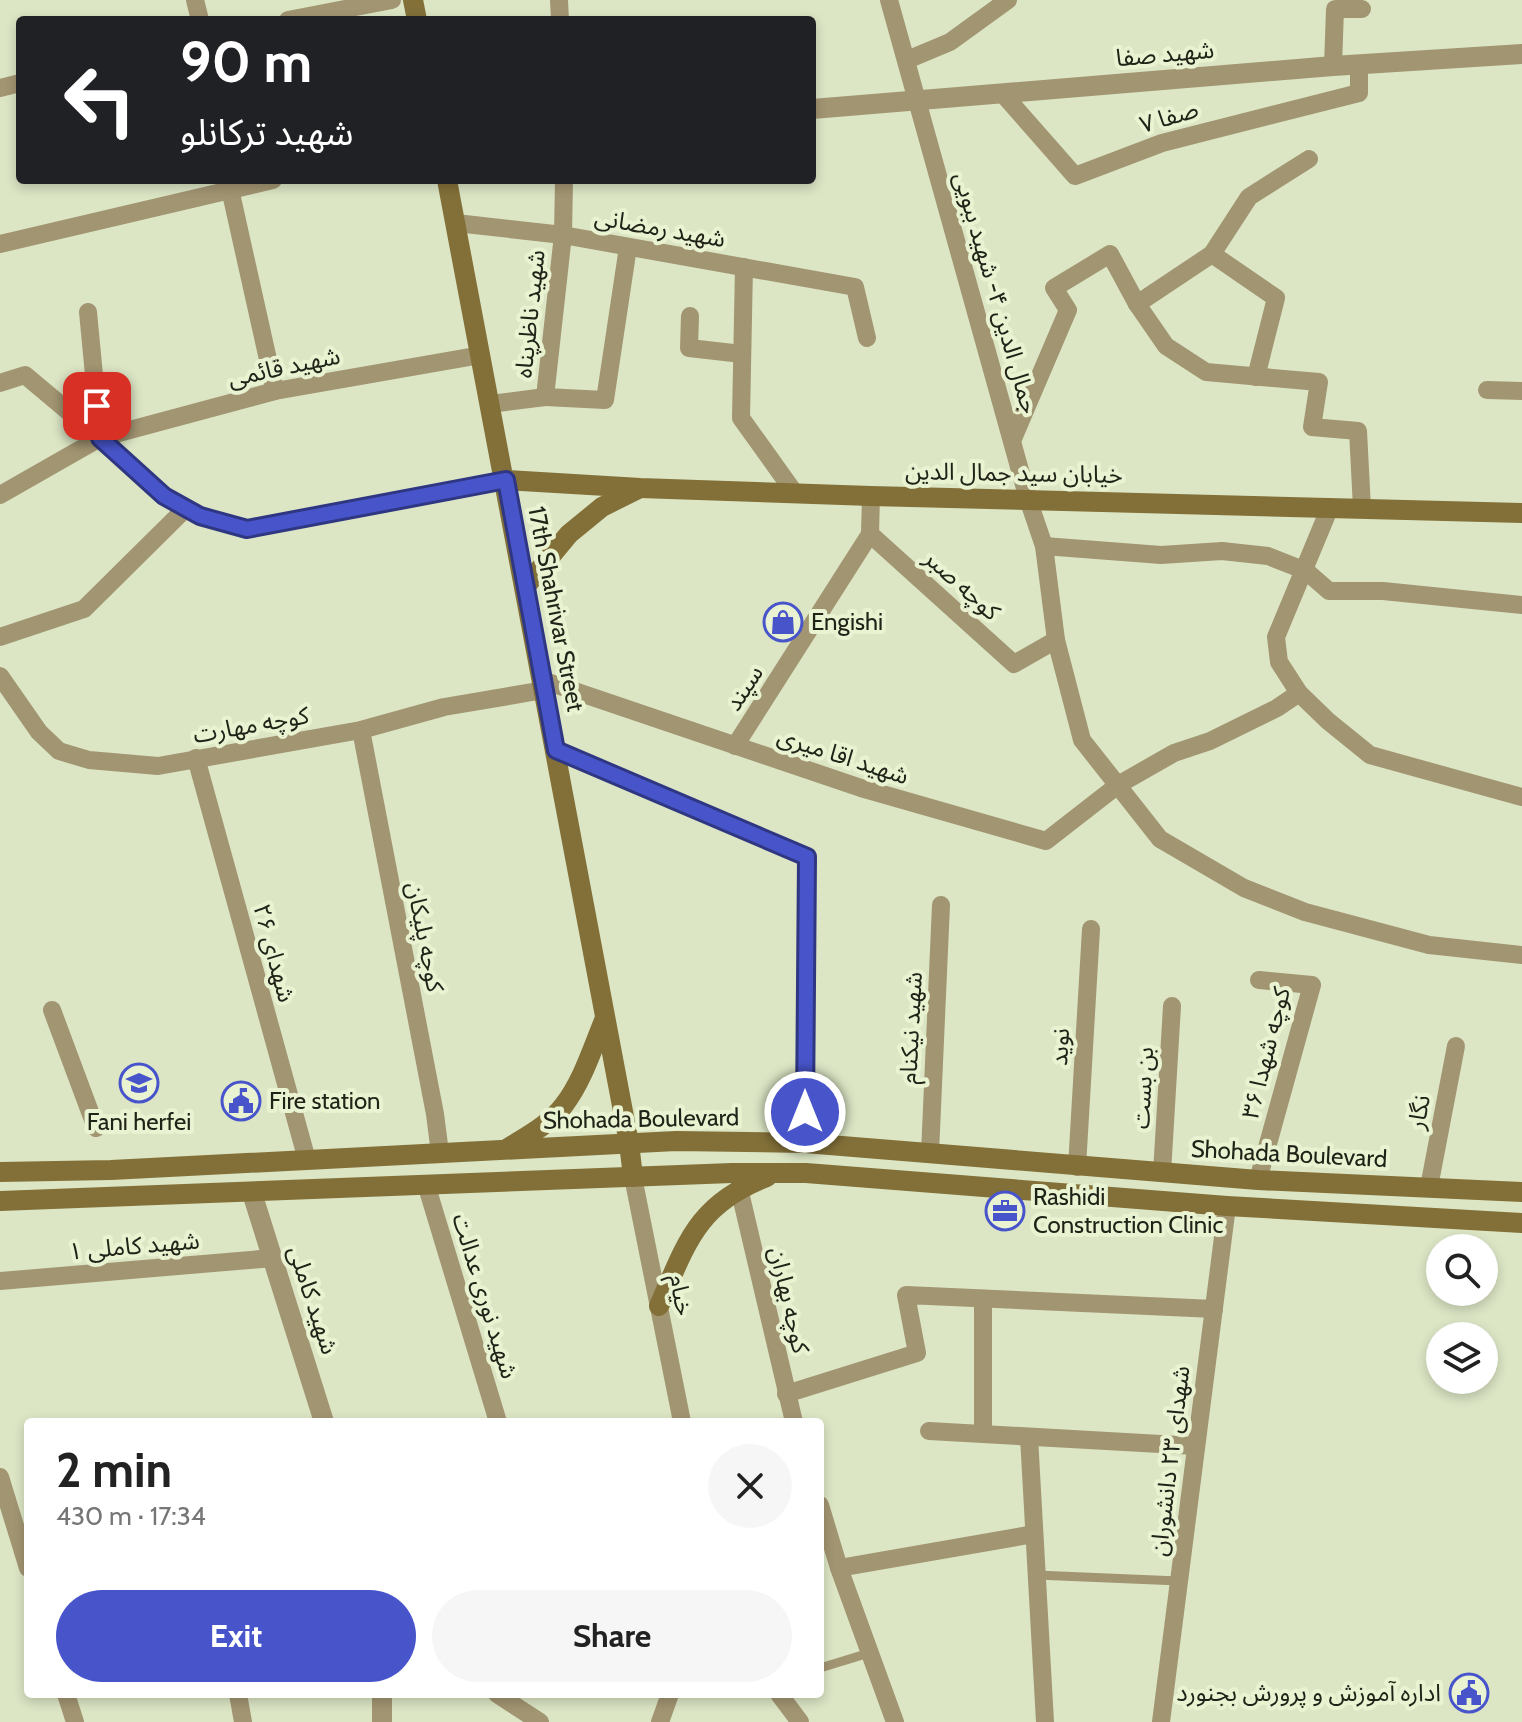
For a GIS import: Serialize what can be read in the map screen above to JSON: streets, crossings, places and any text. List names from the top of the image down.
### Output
{
  "streets": {
    "main road": ["خیابان سید جمال الدین", "17th Shahrivar Street", "Shohada Boulevard"],
    "street": [
      "شهید صفا",
      "صفا ۷",
      "شهید رمضانی",
      "جمال الدین ۴- شهید ببویی",
      "شهید ناظرپناه",
      "شهید قائمی",
      "کوچه صبر",
      "سپند",
      "کوچه مهارت",
      "شهید اقا میری",
      "کوچه پلیکان",
      "شهدای ۲۶",
      "شهید نیکنام",
      "نوید",
      "کوچه شهدا ۳۶",
      "بن بست",
      "نگار",
      "شهید کاملی ۱",
      "خیام",
      "شهید نوری عدالت",
      "شهید کاملی",
      "کوچه بهاران",
      "شهدای ۲۳ دانشوران"
    ]
  },
  "crossings": [
    ["شهید صفا", "صفا ۷"],
    ["شهید صفا", "جمال الدین ۴- شهید ببویی"],
    ["شهید رمضانی", "شهید ناظرپناه"],
    ["شهید رمضانی", "17th Shahrivar Street"],
    ["جمال الدین ۴- شهید ببویی", "خیابان سید جمال الدین"],
    ["جمال الدین ۴- شهید ببویی", "کوچه صبر"],
    ["جمال الدین ۴- شهید ببویی", "شهید اقا میری"],
    ["شهید ناظرپناه", "17th Shahrivar Street"],
    ["شهید قائمی", "17th Shahrivar Street"],
    ["خیابان سید جمال الدین", "17th Shahrivar Street"],
    ["کوچه صبر", "سپند"],
    ["17th Shahrivar Street", "کوچه مهارت"],
    ["17th Shahrivar Street", "شهید اقا میری"],
    ["17th Shahrivar Street", "Shohada Boulevard"],
    ["17th Shahrivar Street", "خیام"],
    ["سپند", "شهید اقا میری"],
    ["کوچه مهارت", "شهید اقا میری"],
    ["کوچه مهارت", "کوچه پلیکان"],
    ["کوچه مهارت", "شهدای ۲۶"],
    ["کوچه پلیکان", "Shohada Boulevard"],
    ["شهدای ۲۶", "Shohada Boulevard"],
    ["شهید نیکنام", "Shohada Boulevard"],
    ["نوید", "Shohada Boulevard"],
    ["کوچه شهدا ۳۶", "Shohada Boulevard"],
    ["بن بست", "Shohada Boulevard"],
    ["نگار", "Shohada Boulevard"],
    ["شهید کاملی ۱", "شهید کاملی"]
  ],
  "places": {
    "shop": ["Engishi"],
    "school or university": ["Fani herfei"],
    "public building": ["Fire station", "اداره آموزش و پرورش بجنورد"],
    "office": ["Rashidi Construction Clinic"]
  },
  "page": {
    "turn": ["90 m", "شهید ترکانلو"],
    "heading": ["2 min", "430 m · 17:34"],
    "buttons": ["Exit", "Share"]
  }
}
